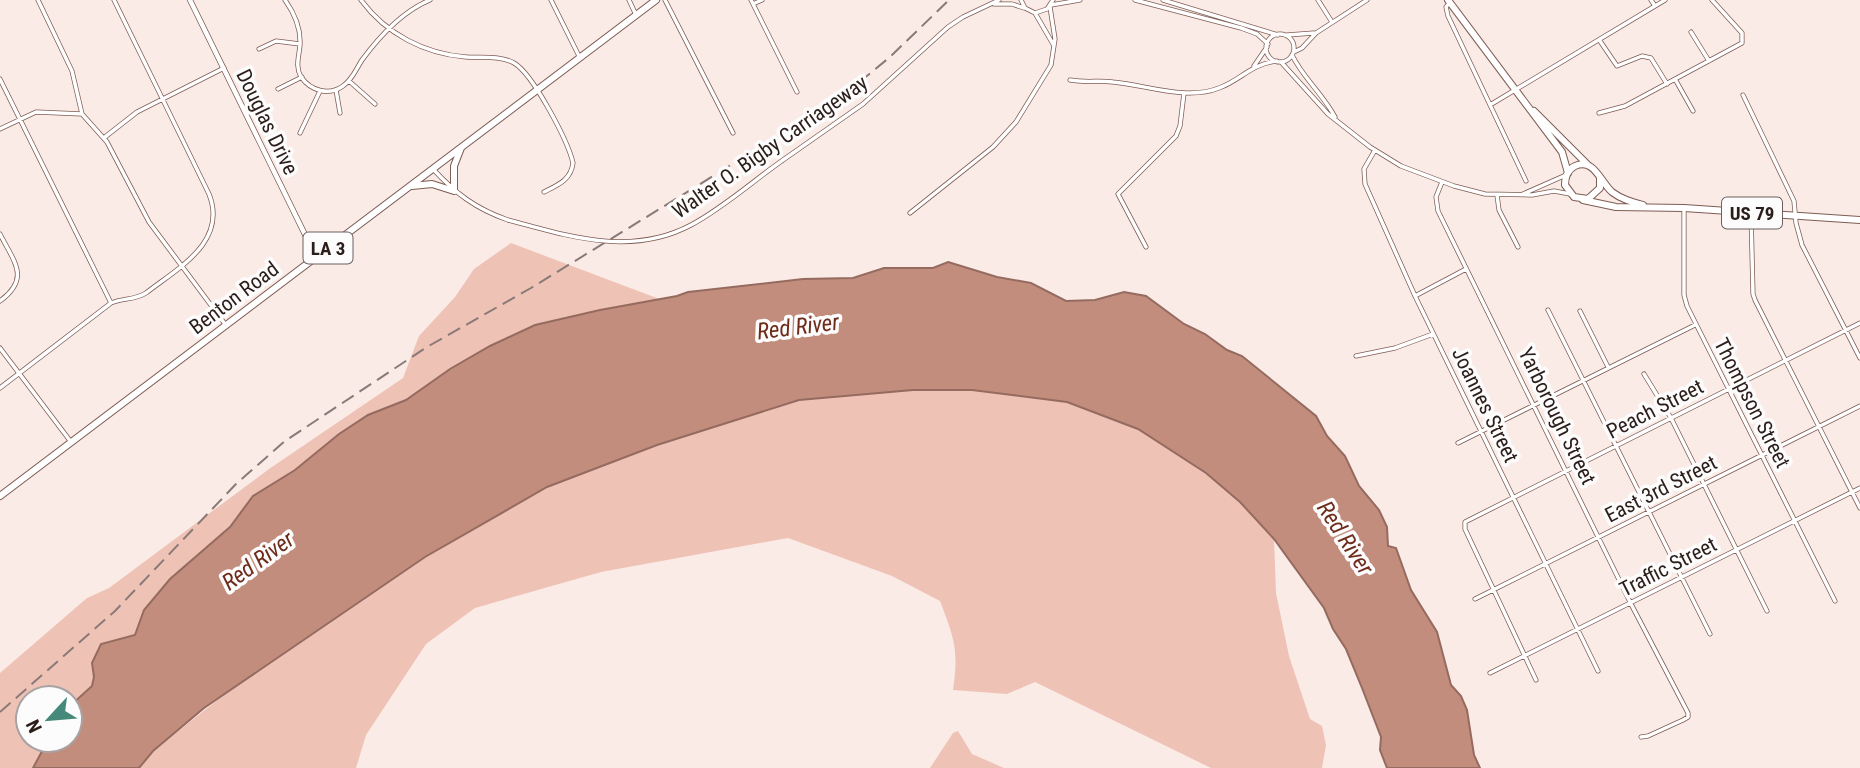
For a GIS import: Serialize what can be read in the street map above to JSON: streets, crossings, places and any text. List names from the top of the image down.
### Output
{
  "streets": {
    "main road": ["US 79", "LA 3", "Benton Road"],
    "street": [
      "Douglas Drive",
      "Walter O. Bigby Carriageway",
      "Thompson Street",
      "Joannes Street",
      "Peach Street",
      "Yarborough Street",
      "East 3rd Street",
      "Traffic Street"
    ]
  },
  "crossings": [
    ["Douglas Drive", "Benton Road"],
    ["Walter O. Bigby Carriageway", "Benton Road"],
    ["US 79", "Thompson Street"],
    ["Thompson Street", "Peach Street"],
    ["Thompson Street", "East 3rd Street"],
    ["Thompson Street", "Traffic Street"],
    ["Joannes Street", "Peach Street"],
    ["Joannes Street", "East 3rd Street"],
    ["Joannes Street", "Traffic Street"],
    ["Peach Street", "Yarborough Street"],
    ["Peach Street", "East 3rd Street"],
    ["Yarborough Street", "East 3rd Street"],
    ["Yarborough Street", "Traffic Street"]
  ],
  "water": ["Red River"],
  "north": "bottom left"
}
